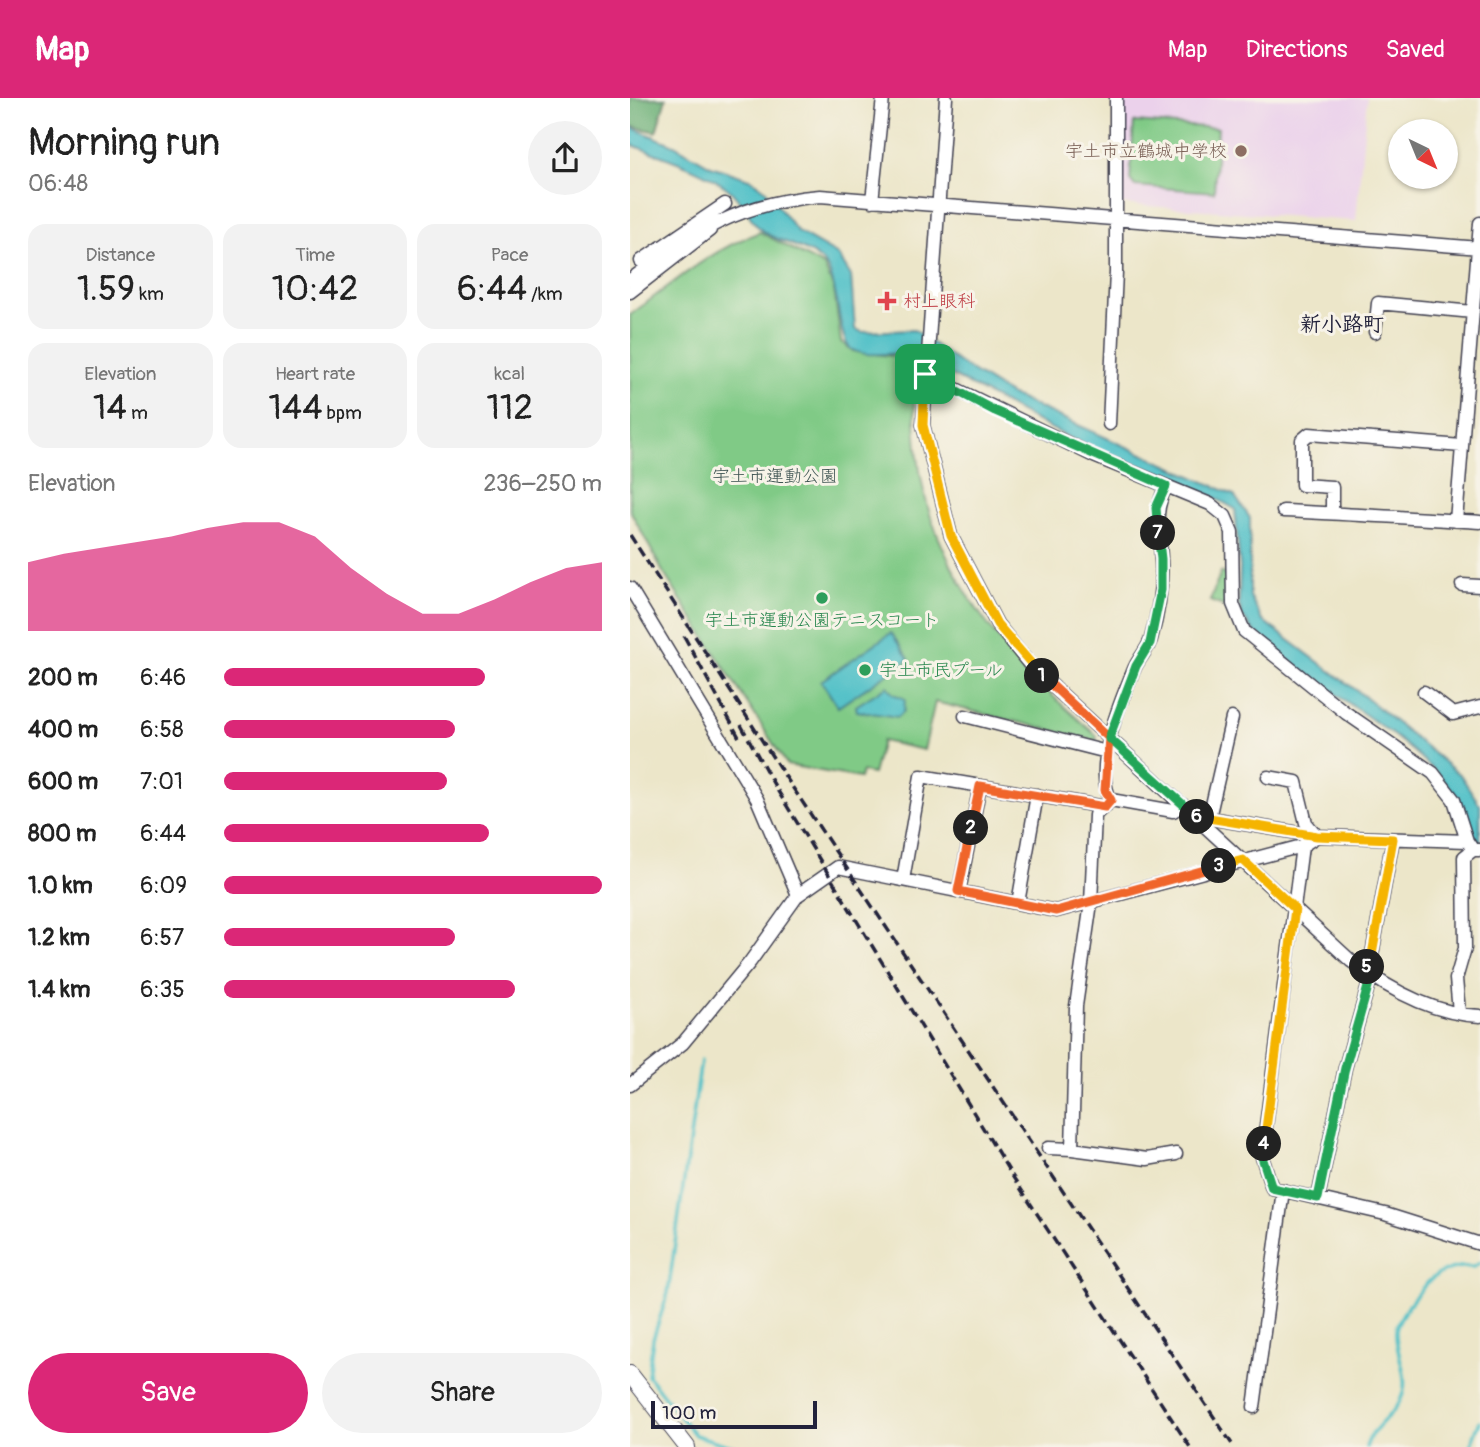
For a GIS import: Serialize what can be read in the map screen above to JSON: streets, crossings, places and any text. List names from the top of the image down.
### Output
{
  "districts": ["新小路町"],
  "parks": ["宇土市運動公園"],
  "places": {
    "other": ["宇土市立鶴城中学校", "宇土市運動公園テニスコート", "宇土市民プール"],
    "health": ["村上眼科"]
  },
  "scale_bar": "100 m",
  "north": "bottom right",
  "page": {
    "header": "Map",
    "nav": ["Map", "Directions", "Saved"],
    "heading": ["Morning run", "06:48"],
    "stats": [
      ["Distance", "1.59 km"],
      ["Time", "10:42"],
      ["Pace", "6:44 /km"],
      ["Elevation", "14 m"],
      ["Heart rate", "144 bpm"],
      ["kcal", "112"]
    ],
    "chart": ["Elevation", "236–250 m"],
    "pins": [
      "7",
      "1",
      "6",
      "2",
      "3",
      "5",
      "4"
    ],
    "list": [
      {
        "name": "200 m",
        "note": "6:46"
      },
      {
        "name": "400 m",
        "note": "6:58"
      },
      {
        "name": "600 m",
        "note": "7:01"
      },
      {
        "name": "800 m",
        "note": "6:44"
      },
      {
        "name": "1.0 km",
        "note": "6:09"
      },
      {
        "name": "1.2 km",
        "note": "6:57"
      },
      {
        "name": "1.4 km",
        "note": "6:35"
      }
    ],
    "buttons": ["Save", "Share"],
    "scale": "100 m"
  }
}
